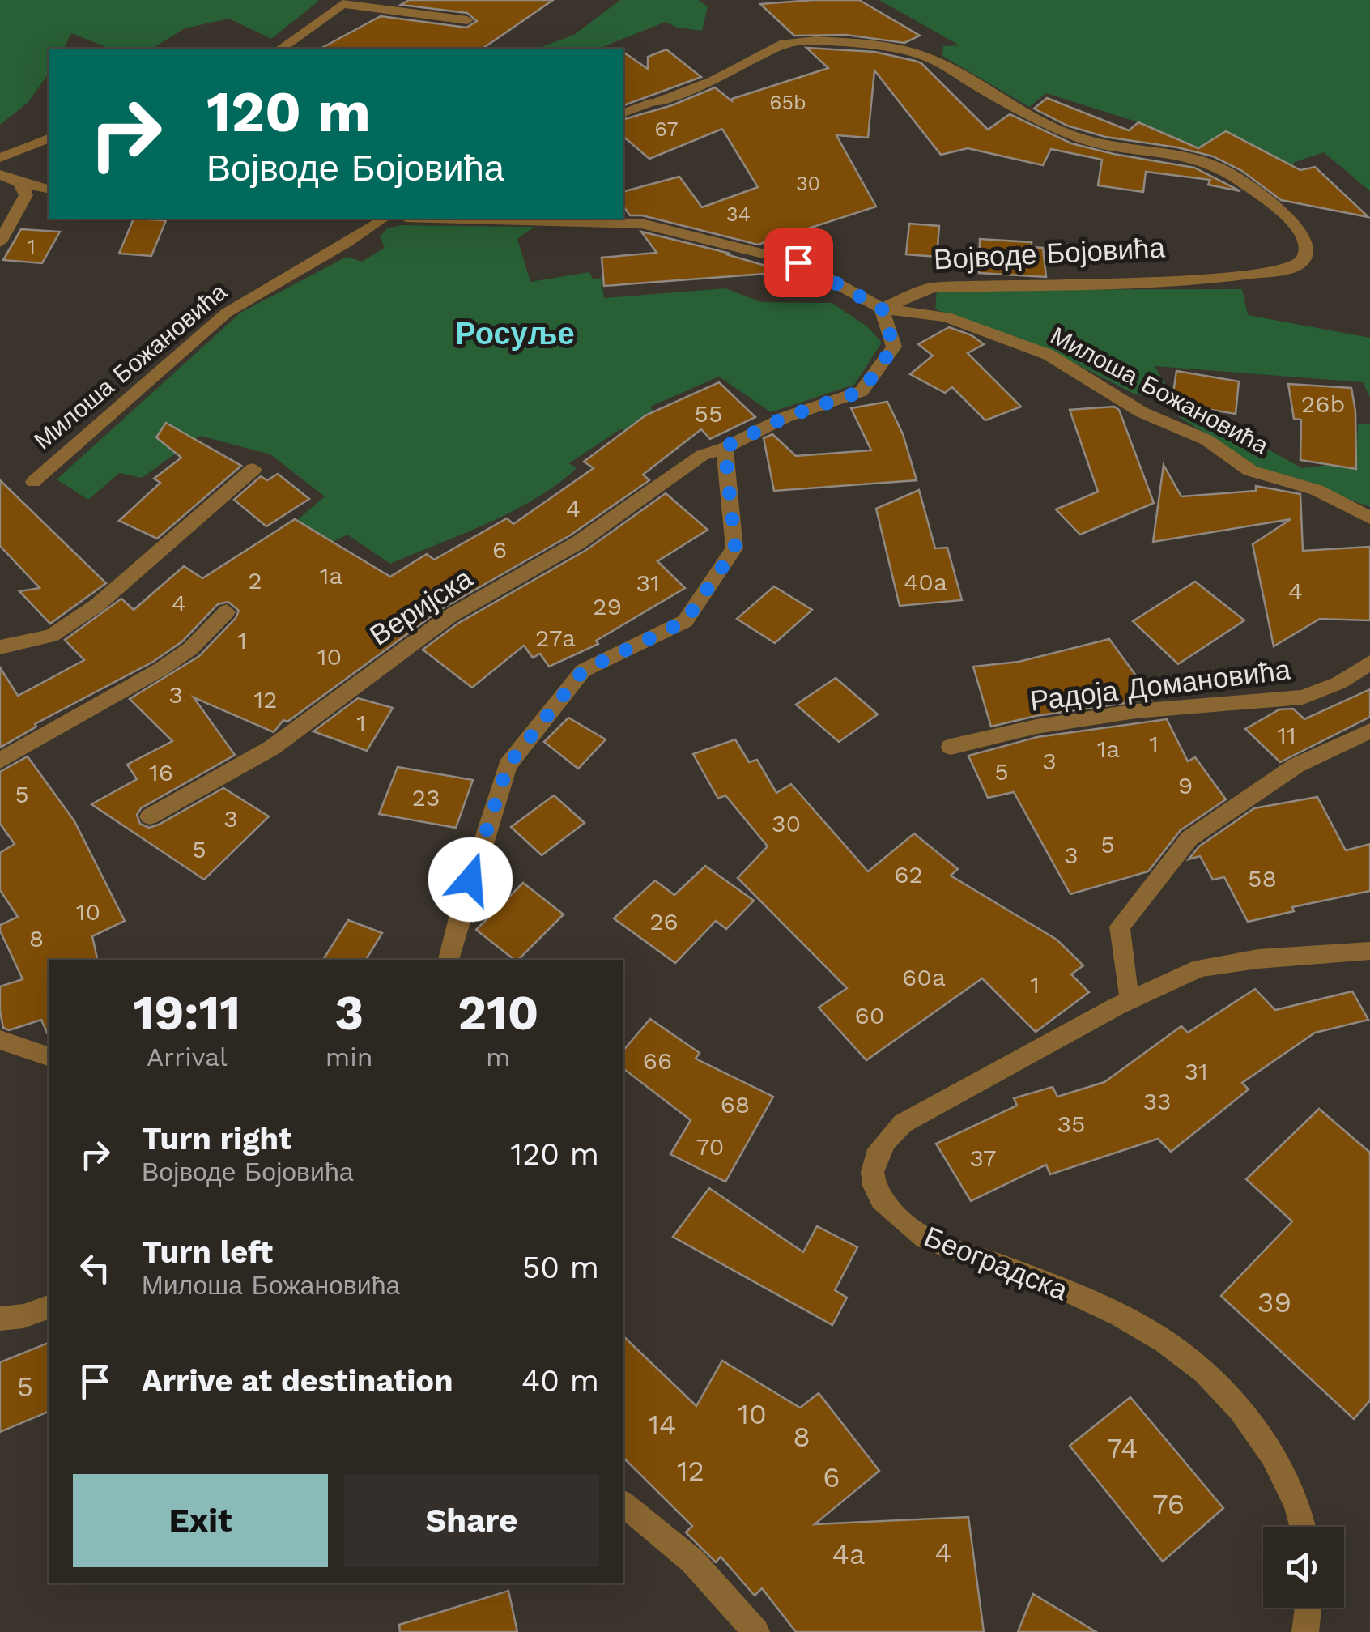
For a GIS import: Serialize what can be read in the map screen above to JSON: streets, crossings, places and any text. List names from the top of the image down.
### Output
{
  "streets": {
    "street": [
      "Војводе Бојовића",
      "Милоша Божановића",
      "Веријска",
      "Радоја Домановића",
      "Београдска"
    ]
  },
  "crossings": [
    ["Војводе Бојовића", "Милоша Божановића"]
  ],
  "districts": ["Росуље"],
  "house_numbers": [
    "65b",
    "67",
    "30",
    "34",
    "1",
    "26b",
    "55",
    "4",
    "6",
    "1a",
    "2",
    "40a",
    "31",
    "4",
    "4",
    "29",
    "27a",
    "1",
    "10",
    "3",
    "12",
    "1",
    "11",
    "1",
    "1a",
    "3",
    "5",
    "16",
    "9",
    "5",
    "23",
    "3",
    "30",
    "5",
    "5",
    "3",
    "62",
    "58",
    "10",
    "26",
    "8",
    "60a",
    "1",
    "60",
    "66",
    "31",
    "33",
    "68",
    "35",
    "70",
    "37",
    "39",
    "5",
    "10",
    "14",
    "8",
    "74",
    "12",
    "6",
    "76",
    "4",
    "4a"
  ],
  "page": {
    "turn": ["120 m", "Војводе Бојовића"],
    "eta": [
      "19:11",
      "Arrival",
      "3",
      "min",
      "210",
      "m"
    ],
    "list": [
      {
        "name": "Turn right",
        "note": "Војводе Бојовића",
        "value": "120 m"
      },
      {
        "name": "Turn left",
        "note": "Милоша Божановића",
        "value": "50 m"
      },
      {
        "name": "Arrive at destination",
        "value": "40 m"
      }
    ],
    "buttons": ["Exit", "Share"]
  }
}
